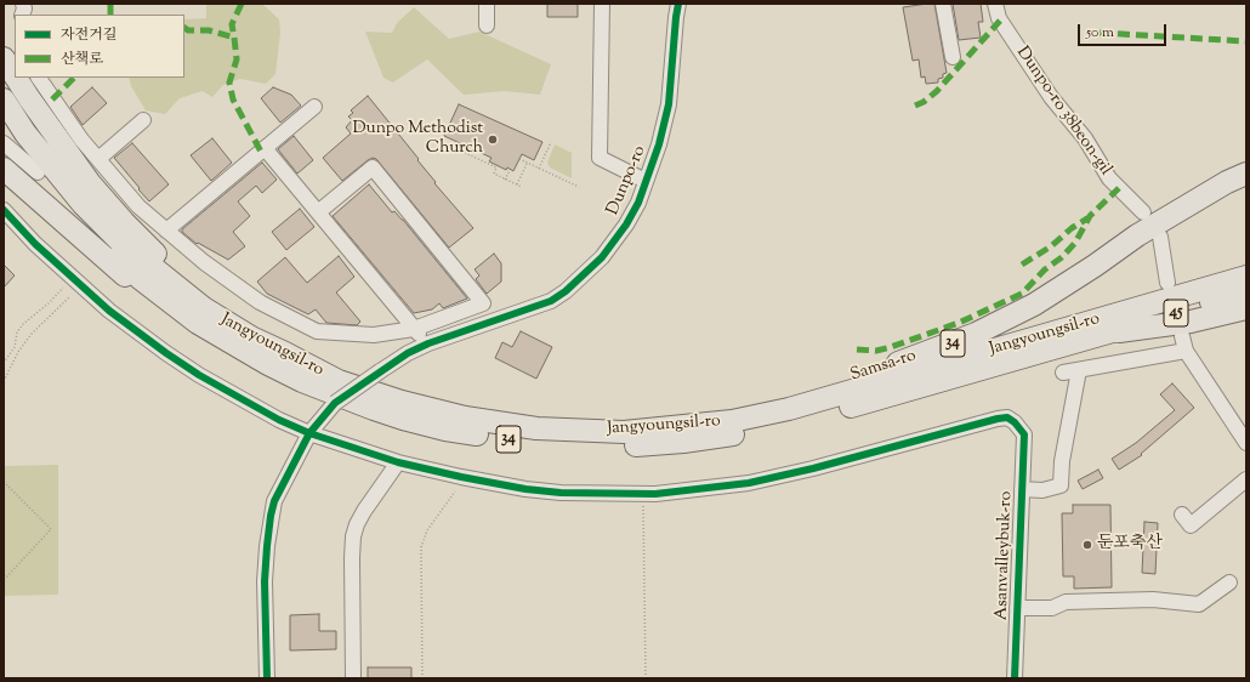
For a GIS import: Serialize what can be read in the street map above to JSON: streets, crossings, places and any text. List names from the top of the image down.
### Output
{
  "streets": {
    "highway": [
      "45",
      "Jangyoungsil-ro",
      "34",
      "Samsa-ro"
    ],
    "street": ["Dunpo-ro 38beon-gil", "Dunpo-ro", "Asanvalleybuk-ro"]
  },
  "crossings": [
    ["Jangyoungsil-ro", "34"],
    ["Jangyoungsil-ro", "Samsa-ro"]
  ],
  "places": ["Dunpo Methodist Church", "둔포축산"],
  "legend": ["자전거길", "산책로"],
  "scale_bar": "50 m"
}
